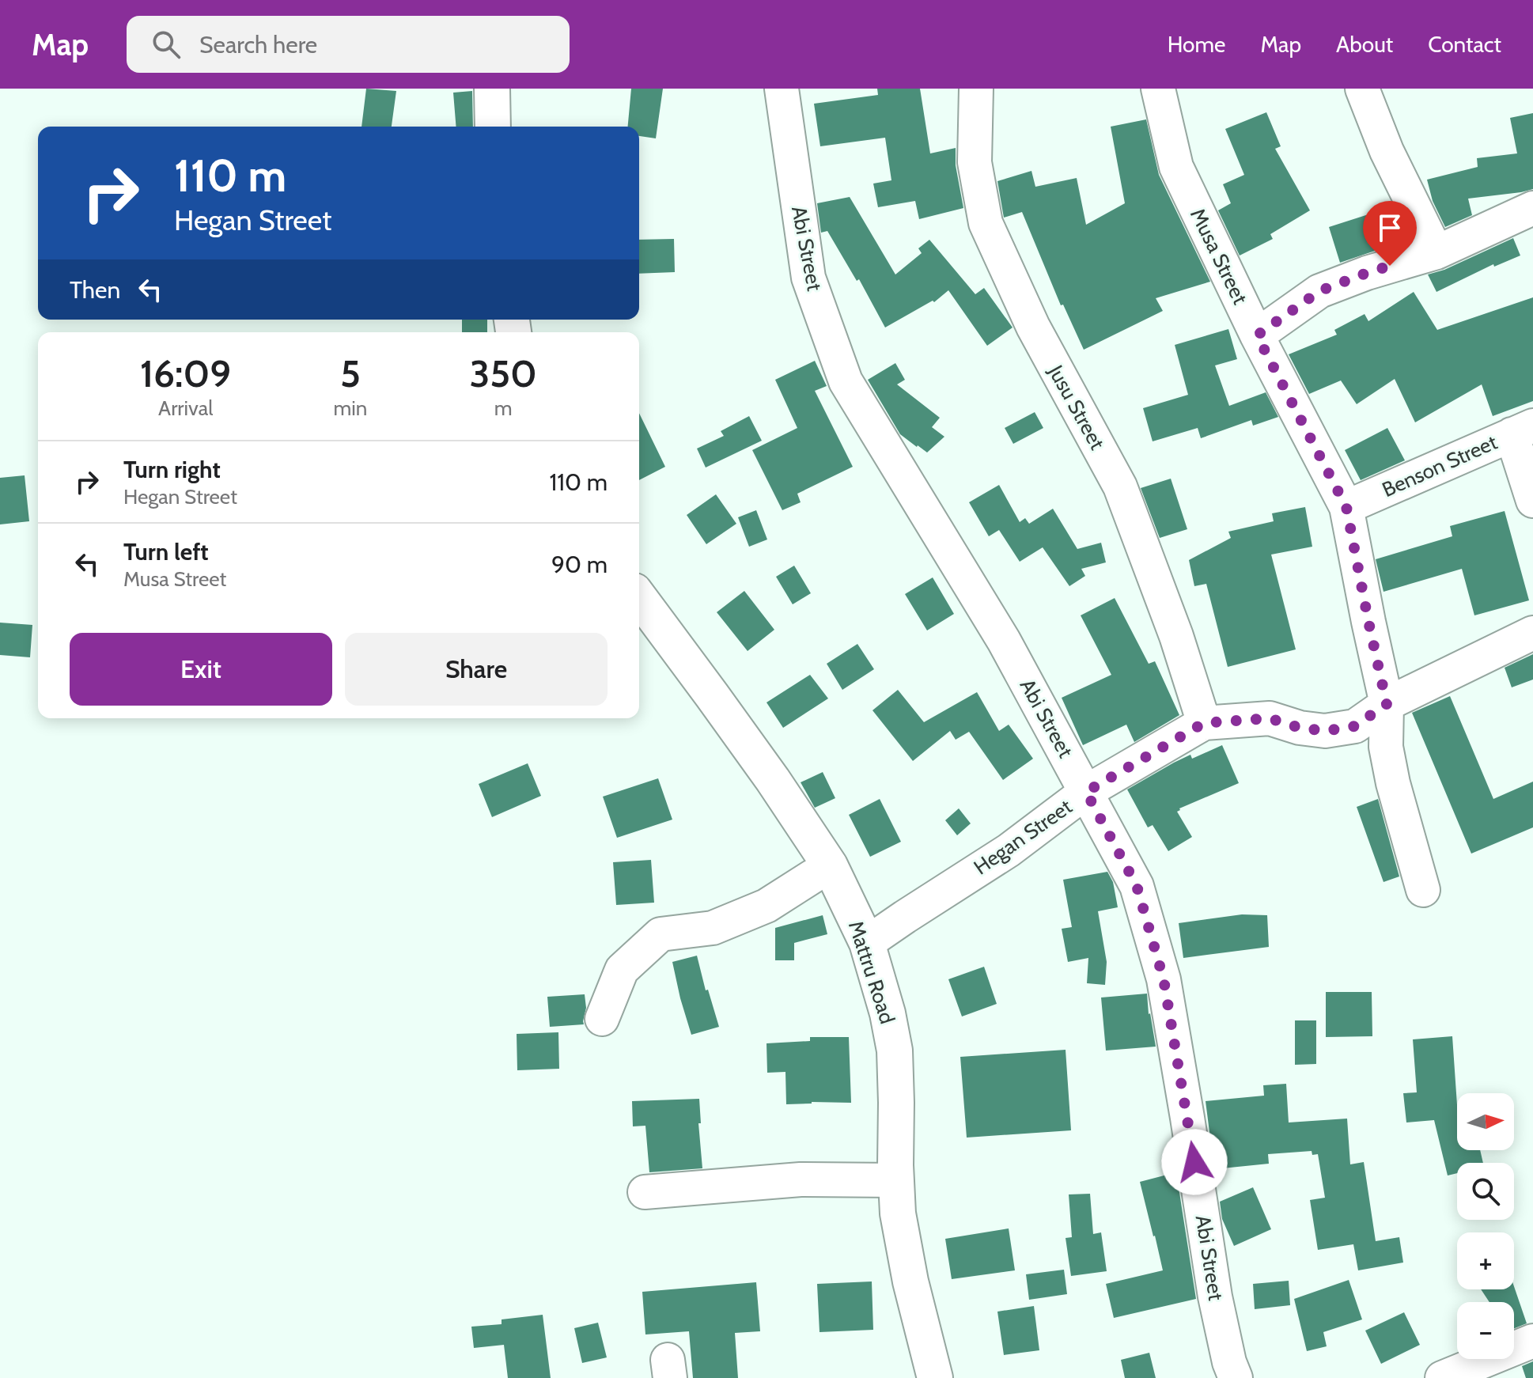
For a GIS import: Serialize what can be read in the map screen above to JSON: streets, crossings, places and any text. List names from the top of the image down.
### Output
{
  "streets": {
    "main road": ["Mattru Road"],
    "street": [
      "Abi Street",
      "Musa Street",
      "Jusu Street",
      "Benson Street",
      "Hegan Street"
    ]
  },
  "crossings": [
    ["Abi Street", "Hegan Street"],
    ["Musa Street", "Benson Street"],
    ["Musa Street", "Hegan Street"],
    ["Jusu Street", "Hegan Street"],
    ["Hegan Street", "Mattru Road"]
  ],
  "north": "right",
  "page": {
    "header": "Map",
    "search": "Search here",
    "nav": [
      "Home",
      "Map",
      "About",
      "Contact"
    ],
    "turn": ["110 m", "Hegan Street"],
    "then": "Then",
    "eta": [
      "16:09",
      "Arrival",
      "5",
      "min",
      "350",
      "m"
    ],
    "list": [
      {
        "name": "Turn right",
        "note": "Hegan Street",
        "value": "110 m"
      },
      {
        "name": "Turn left",
        "note": "Musa Street",
        "value": "90 m"
      }
    ],
    "buttons": ["Exit", "Share"],
    "map_buttons": ["+", "−"]
  }
}
